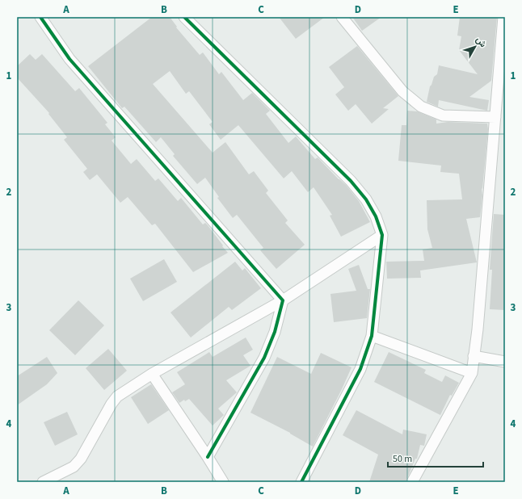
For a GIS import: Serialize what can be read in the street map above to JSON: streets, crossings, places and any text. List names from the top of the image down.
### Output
{
  "scale_bar": "50 m",
  "north": "top right",
  "grid": {
    "columns": [
      "A",
      "B",
      "C",
      "D",
      "E"
    ],
    "rows": [
      "1",
      "2",
      "3",
      "4"
    ]
  }
}
